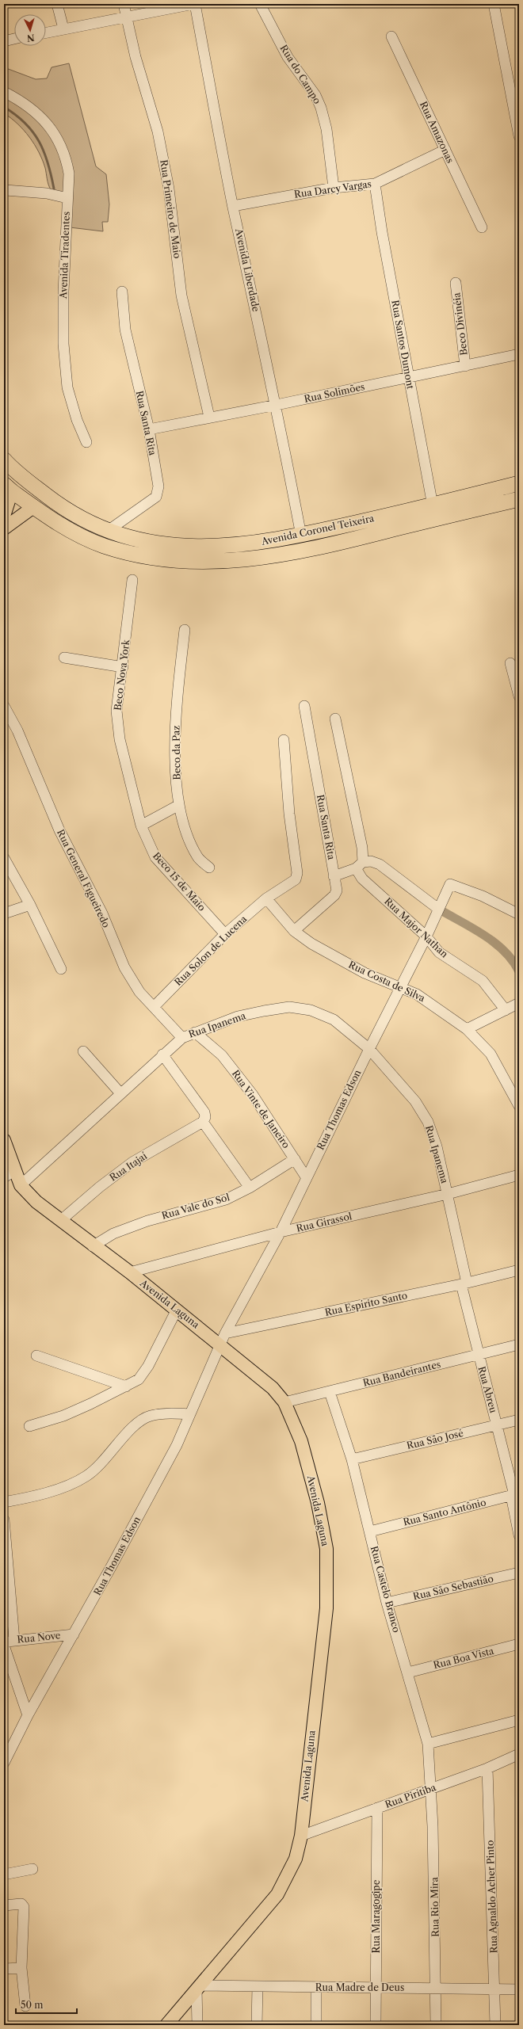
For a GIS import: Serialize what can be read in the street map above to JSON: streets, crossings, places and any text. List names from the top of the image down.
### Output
{
  "streets": {
    "highway": ["Avenida Coronel Teixeira"],
    "main road": ["Avenida Laguna"],
    "street": [
      "Rua do Campo",
      "Rua Amazonas",
      "Rua Darcy Vargas",
      "Rua Primeiro de Maio",
      "Avenida Tiradentes",
      "Avenida Liberdade",
      "Beco Divinéia",
      "Rua Santos Dumont",
      "Rua Solimões",
      "Rua Santa Rita",
      "Beco Nova York",
      "Beco da Paz",
      "Rua General Figueiredo",
      "Beco 15 de Maio",
      "Rua Major Nathan",
      "Rua Solon de Lucena",
      "Rua Costa de Silva",
      "Rua Ipanema",
      "Rua Vinte de Janeiro",
      "Rua Thomas Edson",
      "Rua Itajaí",
      "Rua Vale do Sol",
      "Rua Girassol",
      "Rua Espírito Santo",
      "Rua Bandeirantes",
      "Rua Abreu",
      "Rua São José",
      "Rua Santo Antônio",
      "Rua São Sebastião",
      "Rua Castelo Branco",
      "Rua Nove",
      "Rua Boa Vista",
      "Rua Piritiba",
      "Rua Agnaldo Acher Pinto",
      "Rua Rio Mira",
      "Rua Maragogipe",
      "Rua Madre de Deus"
    ]
  },
  "crossings": [
    ["Rua do Campo", "Rua Darcy Vargas"],
    ["Rua Amazonas", "Rua Darcy Vargas"],
    ["Rua Darcy Vargas", "Avenida Liberdade"],
    ["Rua Darcy Vargas", "Rua Santos Dumont"],
    ["Rua Primeiro de Maio", "Rua Solimões"],
    ["Avenida Liberdade", "Rua Solimões"],
    ["Avenida Liberdade", "Avenida Coronel Teixeira"],
    ["Beco Divinéia", "Rua Solimões"],
    ["Rua Santos Dumont", "Rua Solimões"],
    ["Rua Santos Dumont", "Avenida Coronel Teixeira"],
    ["Rua Solimões", "Rua Santa Rita"],
    ["Rua Santa Rita", "Avenida Coronel Teixeira"],
    ["Rua Santa Rita", "Rua Costa de Silva"],
    ["Beco Nova York", "Beco 15 de Maio"],
    ["Rua General Figueiredo", "Rua Solon de Lucena"],
    ["Rua General Figueiredo", "Rua Ipanema"],
    ["Beco 15 de Maio", "Rua Solon de Lucena"],
    ["Rua Major Nathan", "Rua Thomas Edson"],
    ["Rua Solon de Lucena", "Rua Costa de Silva"],
    ["Rua Costa de Silva", "Rua Thomas Edson"],
    ["Rua Ipanema", "Rua Vinte de Janeiro"],
    ["Rua Ipanema", "Rua Thomas Edson"],
    ["Rua Ipanema", "Rua Girassol"],
    ["Rua Ipanema", "Avenida Laguna"],
    ["Rua Ipanema", "Rua Espírito Santo"],
    ["Rua Ipanema", "Rua Abreu"],
    ["Rua Vinte de Janeiro", "Rua Thomas Edson"],
    ["Rua Vinte de Janeiro", "Rua Vale do Sol"],
    ["Rua Thomas Edson", "Rua Girassol"],
    ["Rua Thomas Edson", "Avenida Laguna"],
    ["Rua Thomas Edson", "Rua Espírito Santo"],
    ["Rua Thomas Edson", "Rua Nove"],
    ["Rua Itajaí", "Avenida Laguna"],
    ["Rua Vale do Sol", "Avenida Laguna"],
    ["Rua Girassol", "Avenida Laguna"],
    ["Avenida Laguna", "Rua Espírito Santo"],
    ["Avenida Laguna", "Rua Bandeirantes"],
    ["Avenida Laguna", "Rua Piritiba"],
    ["Avenida Laguna", "Rua Madre de Deus"],
    ["Rua Espírito Santo", "Rua Abreu"],
    ["Rua Bandeirantes", "Rua Abreu"],
    ["Rua Bandeirantes", "Rua Castelo Branco"],
    ["Rua Abreu", "Rua São José"],
    ["Rua Abreu", "Rua Santo Antônio"],
    ["Rua São José", "Rua Castelo Branco"],
    ["Rua Santo Antônio", "Rua Castelo Branco"],
    ["Rua São Sebastião", "Rua Castelo Branco"],
    ["Rua Castelo Branco", "Rua Boa Vista"],
    ["Rua Castelo Branco", "Rua Piritiba"],
    ["Rua Castelo Branco", "Rua Rio Mira"],
    ["Rua Piritiba", "Rua Agnaldo Acher Pinto"],
    ["Rua Piritiba", "Rua Rio Mira"],
    ["Rua Piritiba", "Rua Maragogipe"],
    ["Rua Agnaldo Acher Pinto", "Rua Madre de Deus"],
    ["Rua Rio Mira", "Rua Madre de Deus"],
    ["Rua Maragogipe", "Rua Madre de Deus"]
  ],
  "scale_bar": "50 m",
  "north": "bottom"
}
